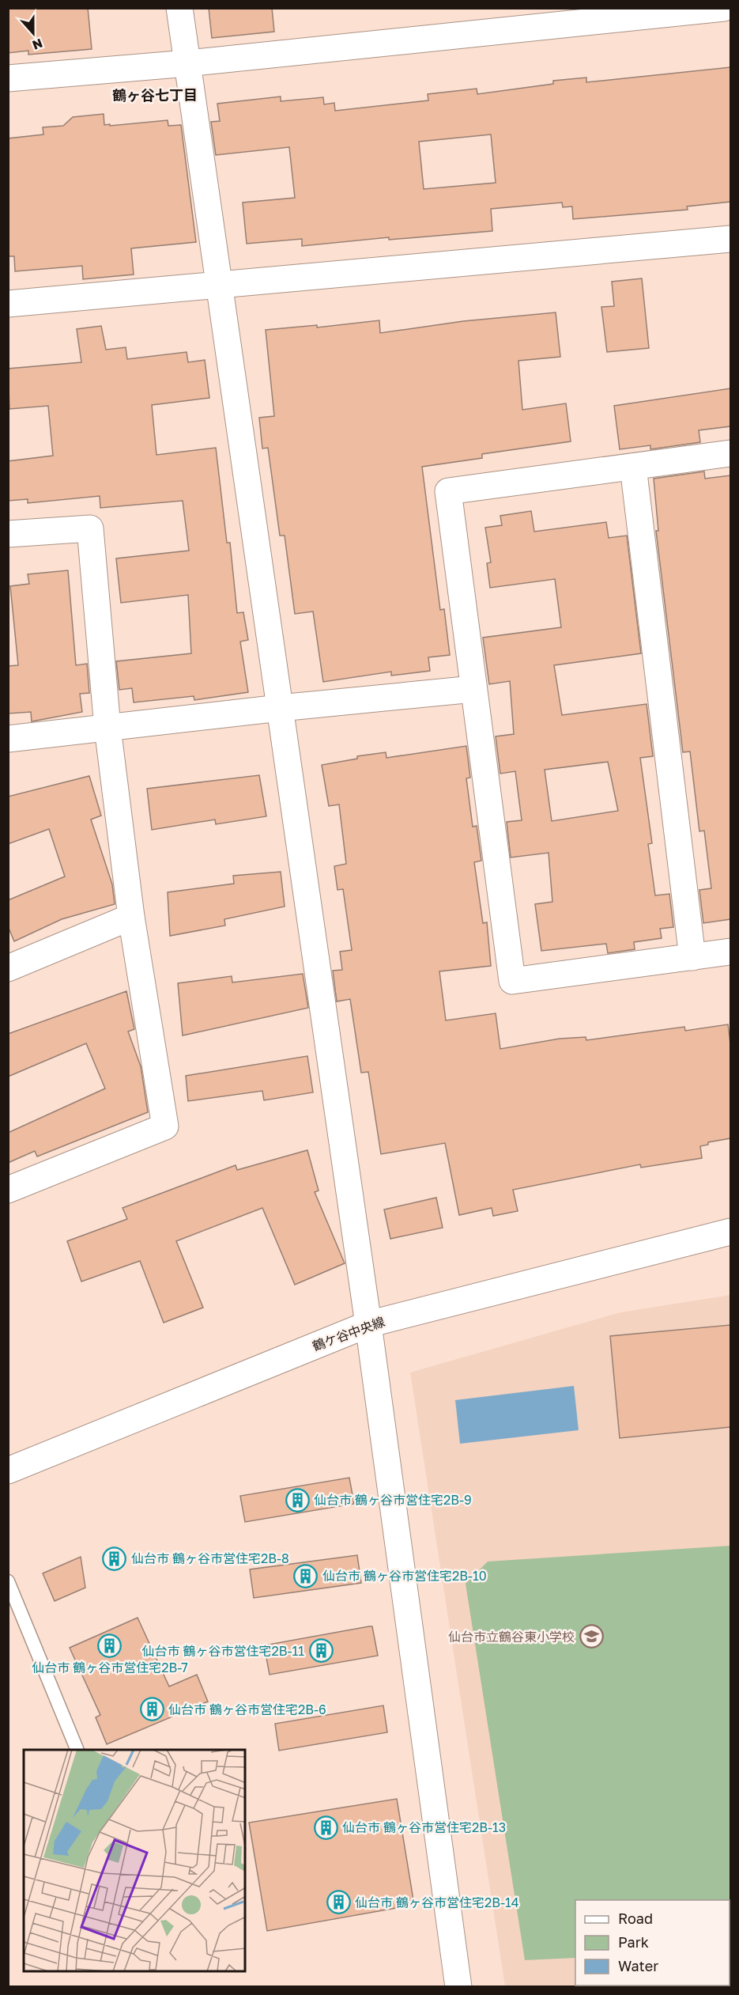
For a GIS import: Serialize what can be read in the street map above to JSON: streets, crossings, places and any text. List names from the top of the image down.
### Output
{
  "streets": {
    "street": ["鶴ケ谷中央線"]
  },
  "districts": ["鶴ヶ谷七丁目"],
  "places": {
    "building": [
      "仙台市 鶴ヶ谷市営住宅2B-9",
      "仙台市 鶴ヶ谷市営住宅2B-8",
      "仙台市 鶴ヶ谷市営住宅2B-10",
      "仙台市 鶴ヶ谷市営住宅2B-7",
      "仙台市 鶴ヶ谷市営住宅2B-11",
      "仙台市 鶴ヶ谷市営住宅2B-6",
      "仙台市 鶴ヶ谷市営住宅2B-13",
      "仙台市 鶴ヶ谷市営住宅2B-14"
    ],
    "school or university": ["仙台市立鶴谷東小学校"]
  },
  "legend": ["Road", "Park", "Water"],
  "north": "bottom"
}
